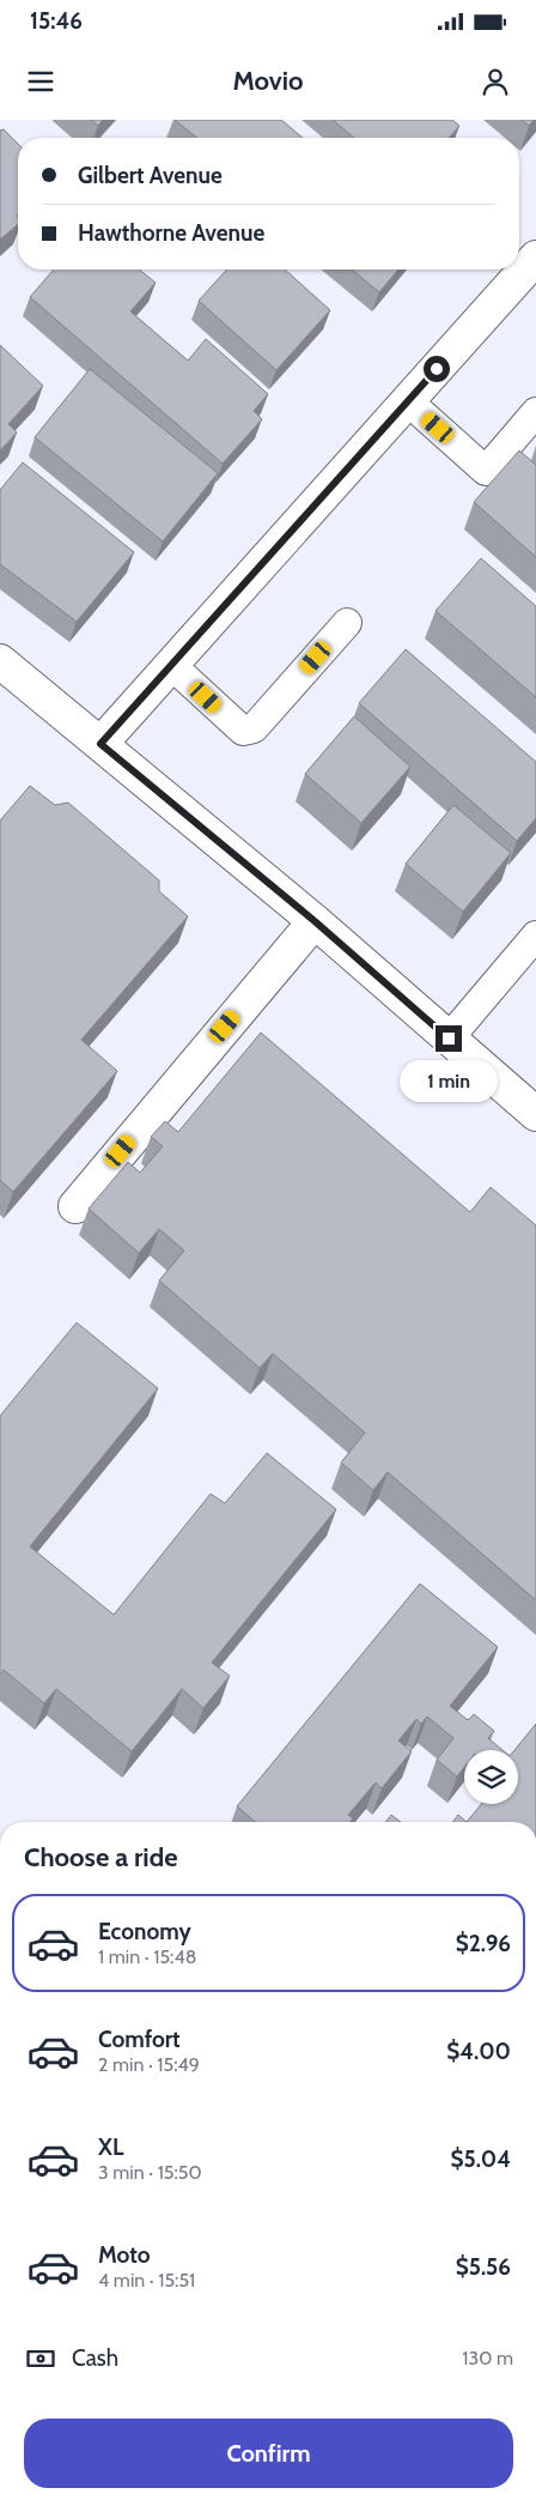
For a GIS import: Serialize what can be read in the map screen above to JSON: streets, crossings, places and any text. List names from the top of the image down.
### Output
{
  "page": {
    "status": "15:46",
    "header": "Movio",
    "banner": ["Gilbert Avenue", "Hawthorne Avenue"],
    "bubble": "1 min",
    "heading": "Choose a ride",
    "list": [
      {
        "name": "Economy",
        "note": "1 min · 15:48",
        "value": "$2.96"
      },
      {
        "name": "Comfort",
        "note": "2 min · 15:49",
        "value": "$4.00"
      },
      {
        "name": "XL",
        "note": "3 min · 15:50",
        "value": "$5.04"
      },
      {
        "name": "Moto",
        "note": "4 min · 15:51",
        "value": "$5.56"
      }
    ],
    "pay": ["Cash", "130 m"],
    "buttons": "Confirm"
  }
}
